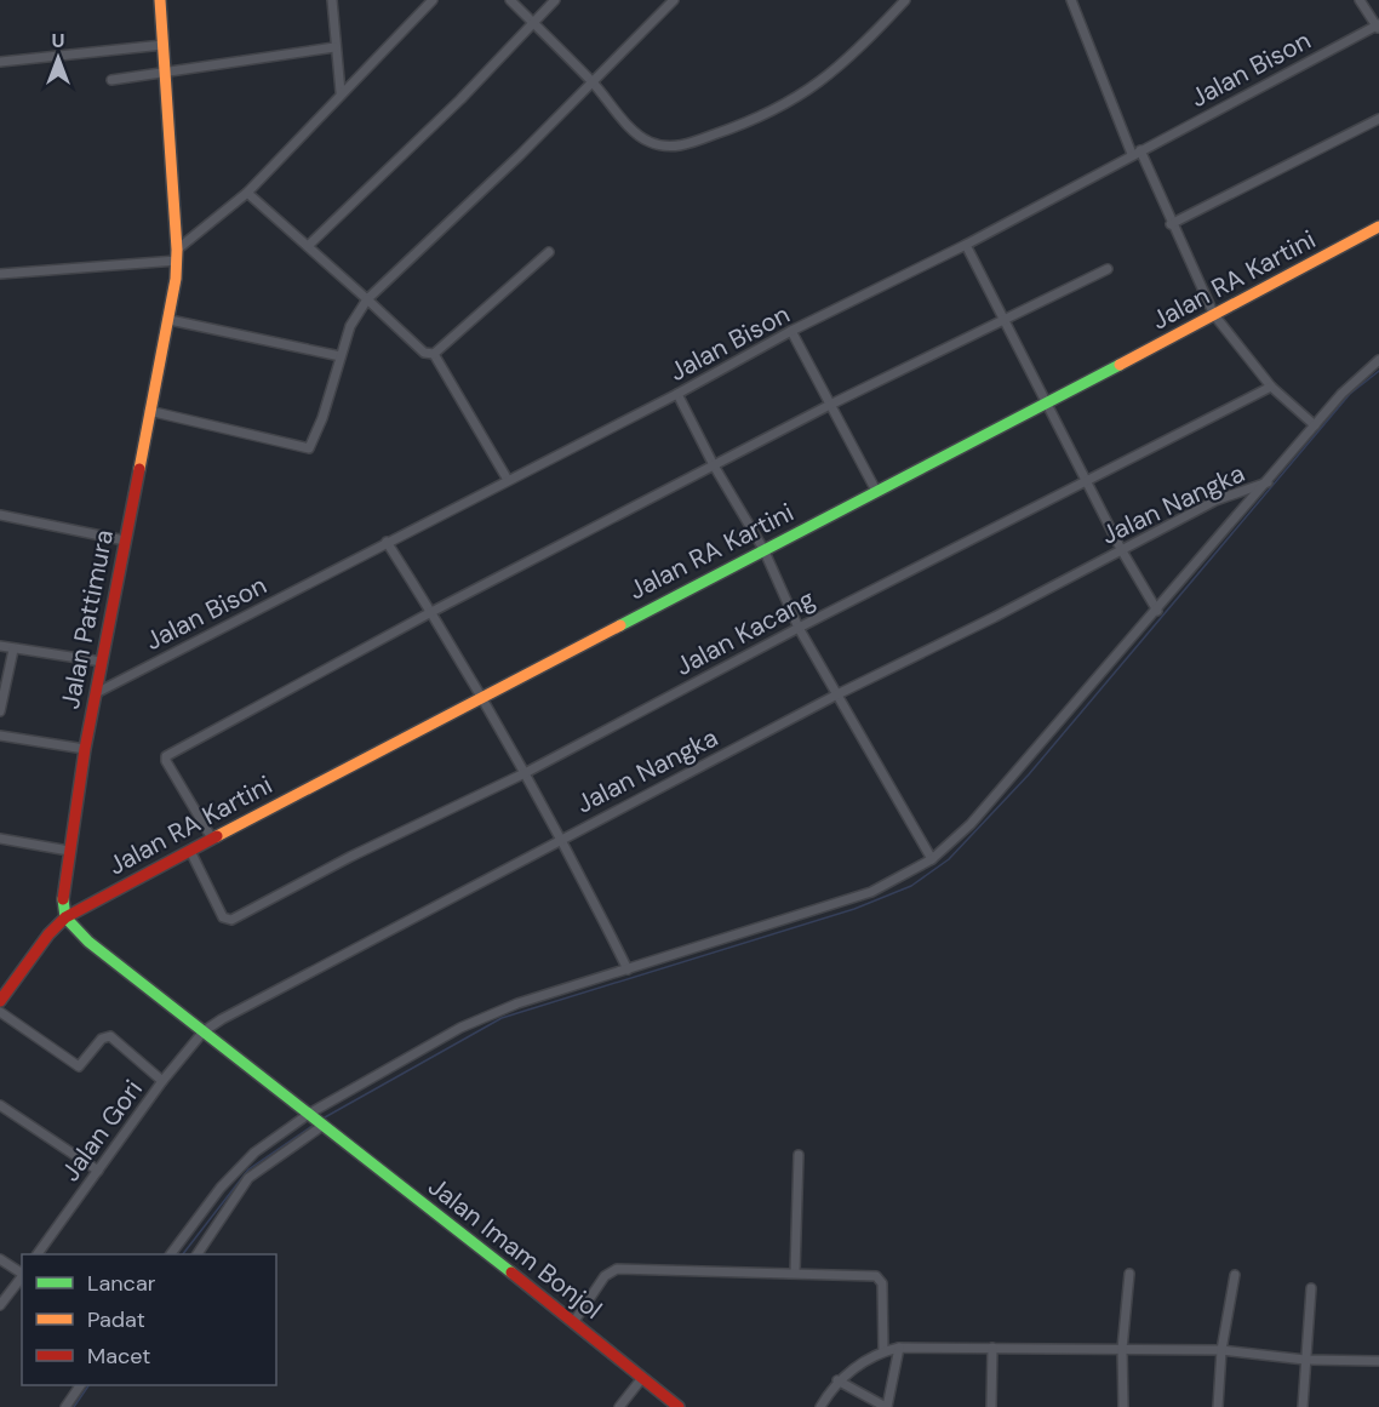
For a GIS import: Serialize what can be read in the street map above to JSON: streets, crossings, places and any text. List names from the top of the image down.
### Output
{
  "streets": {
    "main road": ["Jalan RA Kartini", "Jalan Pattimura", "Jalan Imam Bonjol"],
    "street": [
      "Jalan Bison",
      "Jalan Nangka",
      "Jalan Kacang",
      "Jalan Gori"
    ]
  },
  "crossings": [
    ["Jalan Bison", "Jalan Pattimura"],
    ["Jalan RA Kartini", "Jalan Pattimura"],
    ["Jalan RA Kartini", "Jalan Kacang"],
    ["Jalan Nangka", "Jalan Gori"]
  ],
  "legend": ["Lancar", "Padat", "Macet"],
  "north": "top"
}
